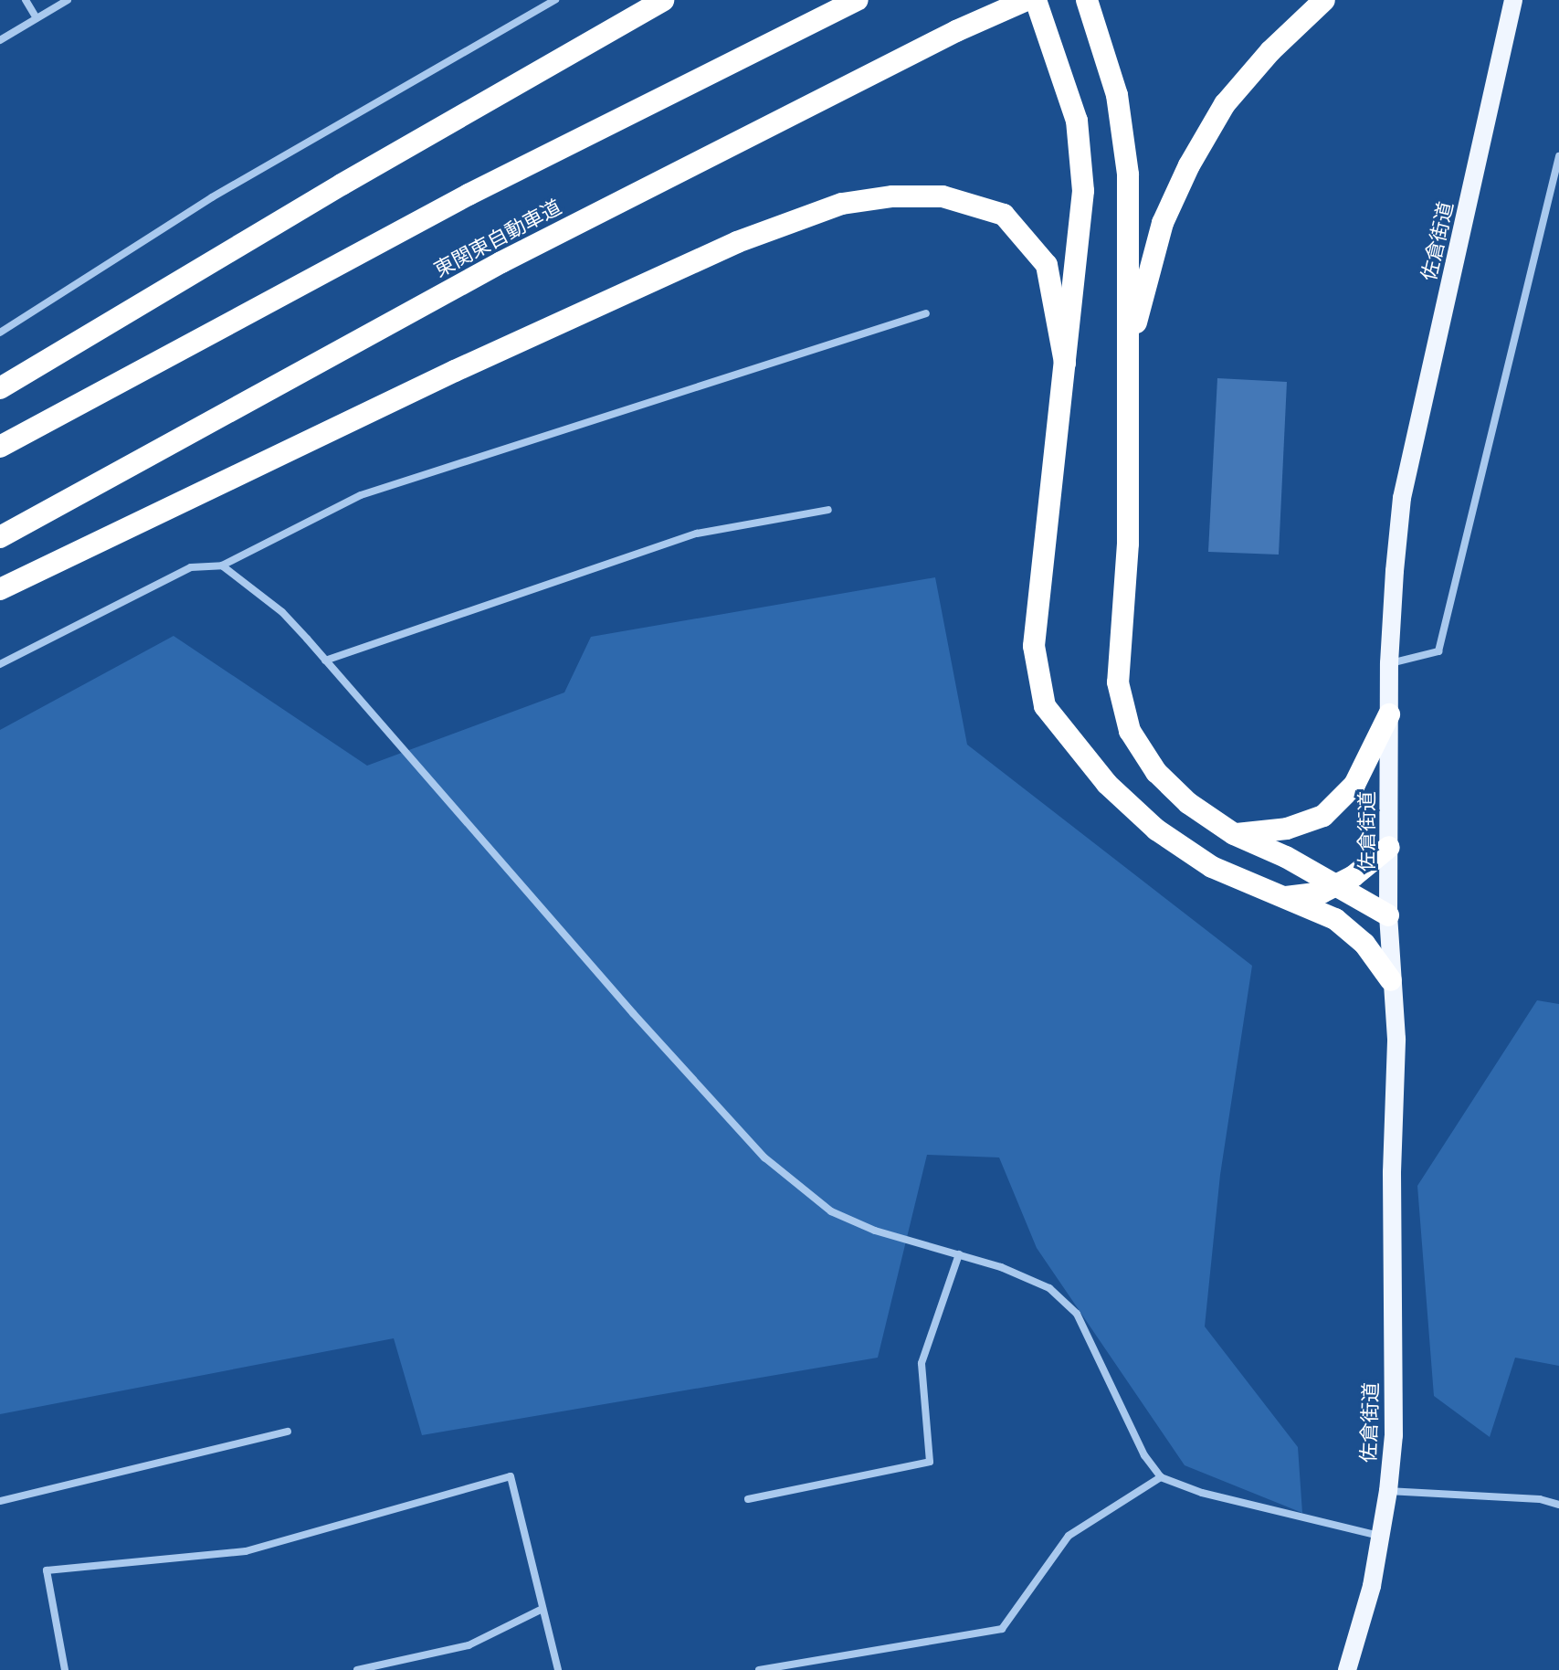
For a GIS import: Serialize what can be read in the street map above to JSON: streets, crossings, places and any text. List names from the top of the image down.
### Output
{
  "streets": {
    "highway": ["東関東自動車道"],
    "main road": ["佐倉街道"]
  }
}
